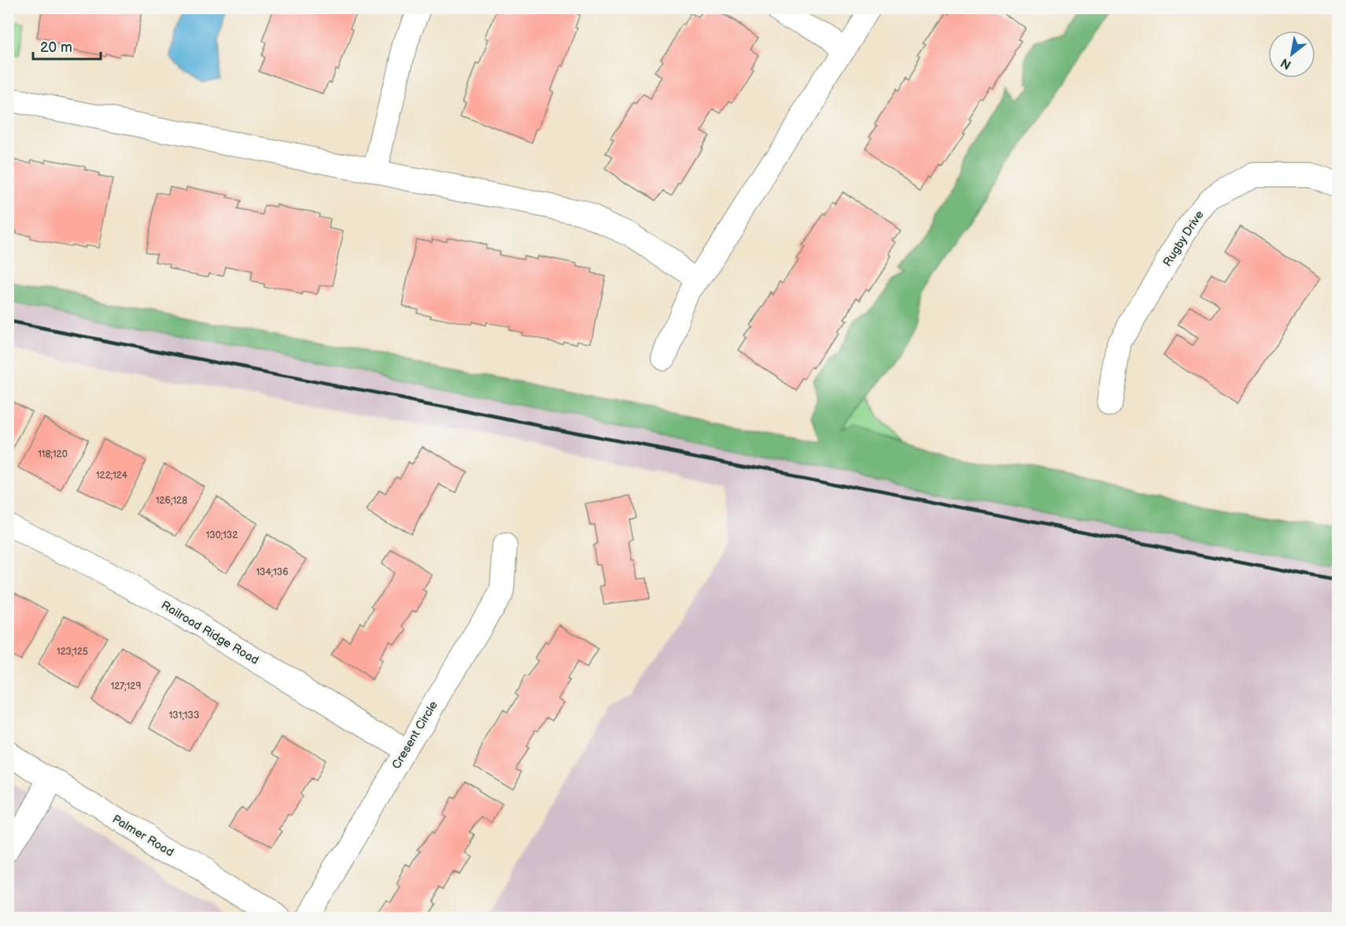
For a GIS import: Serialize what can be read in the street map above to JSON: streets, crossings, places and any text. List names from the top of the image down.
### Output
{
  "streets": {
    "street": [
      "Rugby Drive",
      "Railroad Ridge Road",
      "Cresent Circle",
      "Palmer Road"
    ]
  },
  "crossings": [
    ["Railroad Ridge Road", "Cresent Circle"]
  ],
  "house_numbers": [
    "118;120",
    "122;124",
    "126;128",
    "130;132",
    "134;136",
    "123;125",
    "127;129",
    "131;133"
  ],
  "scale_bar": "20 m",
  "north": "bottom left"
}
